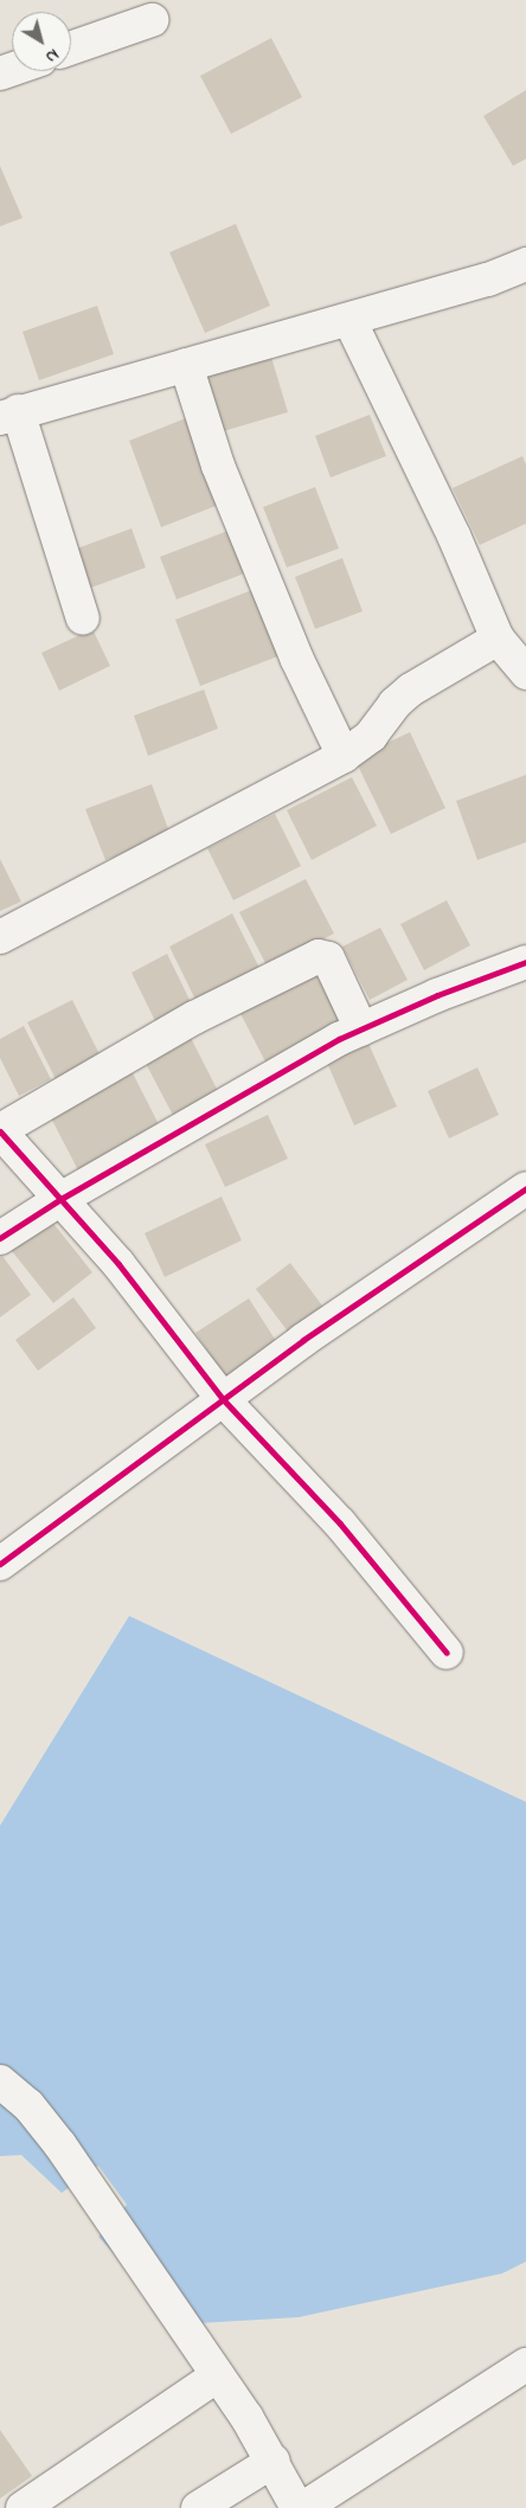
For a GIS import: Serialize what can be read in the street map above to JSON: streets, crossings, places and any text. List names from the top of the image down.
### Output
{
  "north": "bottom right"
}
